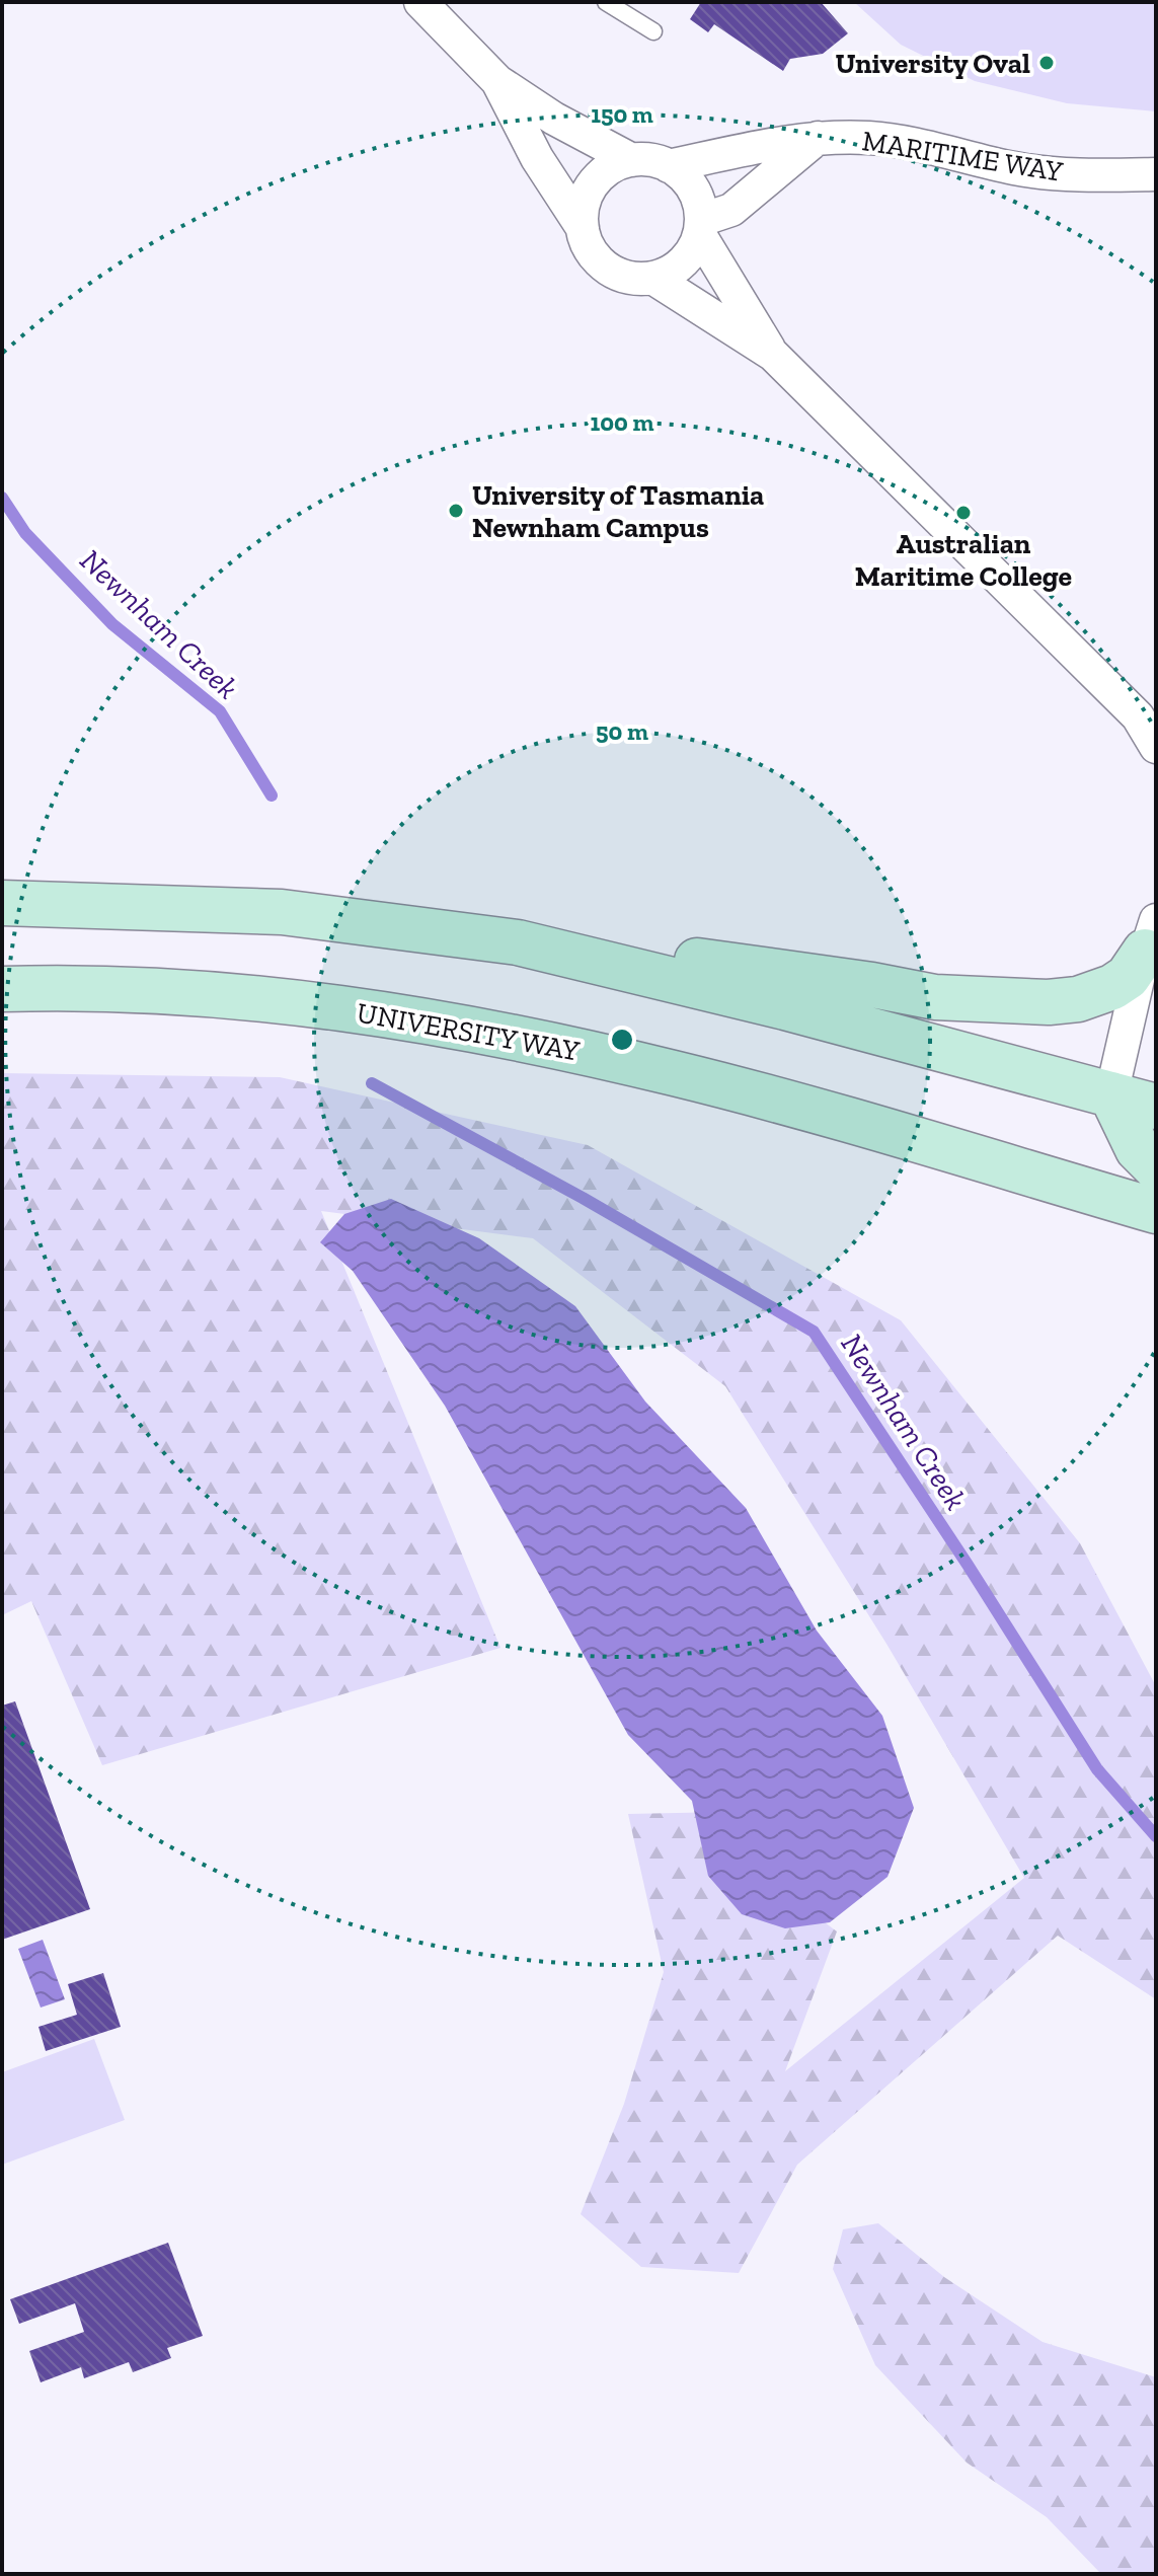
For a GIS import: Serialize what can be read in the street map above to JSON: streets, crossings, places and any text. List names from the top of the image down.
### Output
{
  "streets": {
    "main road": ["UNIVERSITY WAY"],
    "street": ["MARITIME WAY"]
  },
  "water": ["Newnham Creek"],
  "places": ["University Oval", "University of Tasmania Newnham Campus", "Australian Maritime College"],
  "rings": ["150 m", "100 m", "50 m"]
}
